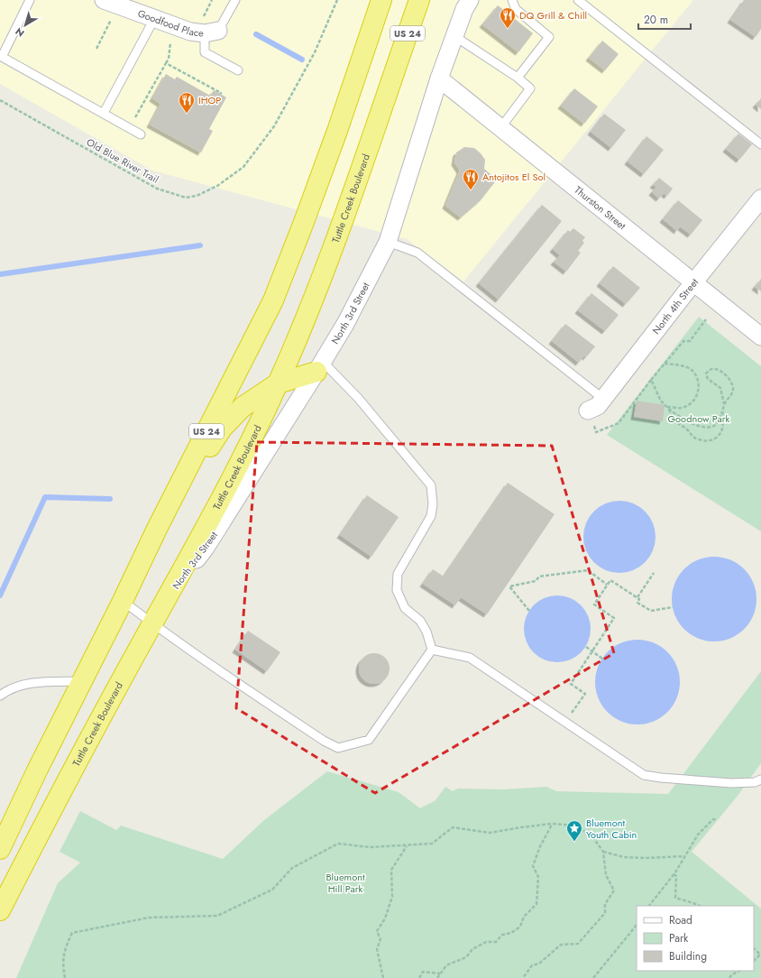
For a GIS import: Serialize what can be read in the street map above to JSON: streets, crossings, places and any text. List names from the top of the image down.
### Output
{
  "streets": {
    "highway": ["US 24", "Tuttle Creek Boulevard"],
    "street": [
      "Goodfood Place",
      "Thurston Street",
      "North 4th Street",
      "North 3rd Street"
    ],
    "path": ["Old Blue River Trail"]
  },
  "crossings": [
    ["Tuttle Creek Boulevard", "North 3rd Street"],
    ["Thurston Street", "North 4th Street"],
    ["Thurston Street", "North 3rd Street"]
  ],
  "parks": ["Goodnow Park", "Bluemont Hill Park"],
  "places": {
    "restaurant": ["DQ Grill & Chill", "IHOP", "Antojitos El Sol"],
    "place": ["Bluemont Youth Cabin"]
  },
  "legend": ["Road", "Park", "Building"],
  "scale_bar": "20 m",
  "north": "bottom left"
}
